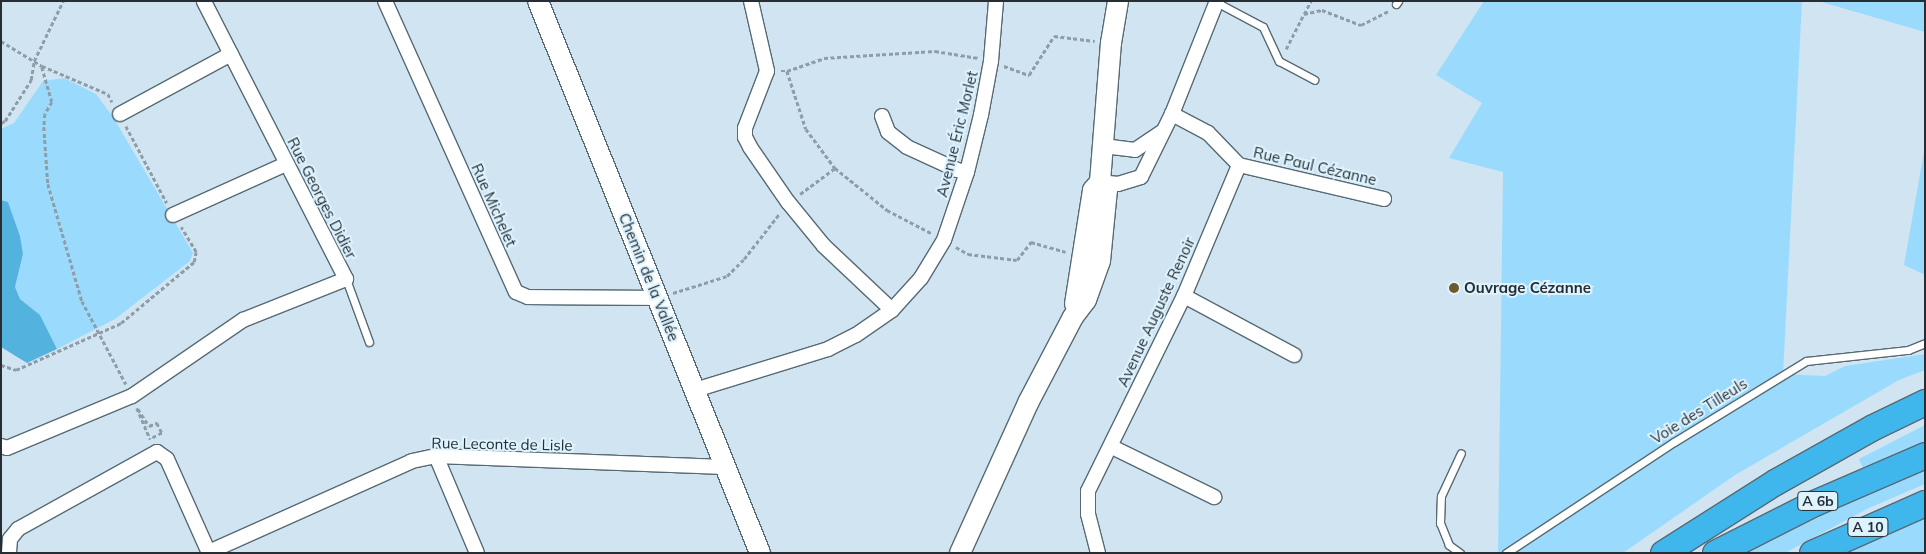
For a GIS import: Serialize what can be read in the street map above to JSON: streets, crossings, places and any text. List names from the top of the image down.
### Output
{
  "streets": {
    "highway": ["A 6b", "A 10"],
    "street": [
      "Avenue Éric Morlet",
      "Rue Paul Cézanne",
      "Rue Georges Didier",
      "Rue Michelet",
      "Chemin de la Vallée",
      "Avenue Auguste Renoir",
      "Rue Leconte de Lisle"
    ],
    "lane": ["Voie des Tilleuls"]
  },
  "crossings": [
    ["Avenue Éric Morlet", "Chemin de la Vallée"],
    ["Rue Paul Cézanne", "Avenue Auguste Renoir"],
    ["Rue Michelet", "Chemin de la Vallée"],
    ["Chemin de la Vallée", "Rue Leconte de Lisle"]
  ],
  "places": ["Ouvrage Cézanne"]
}
